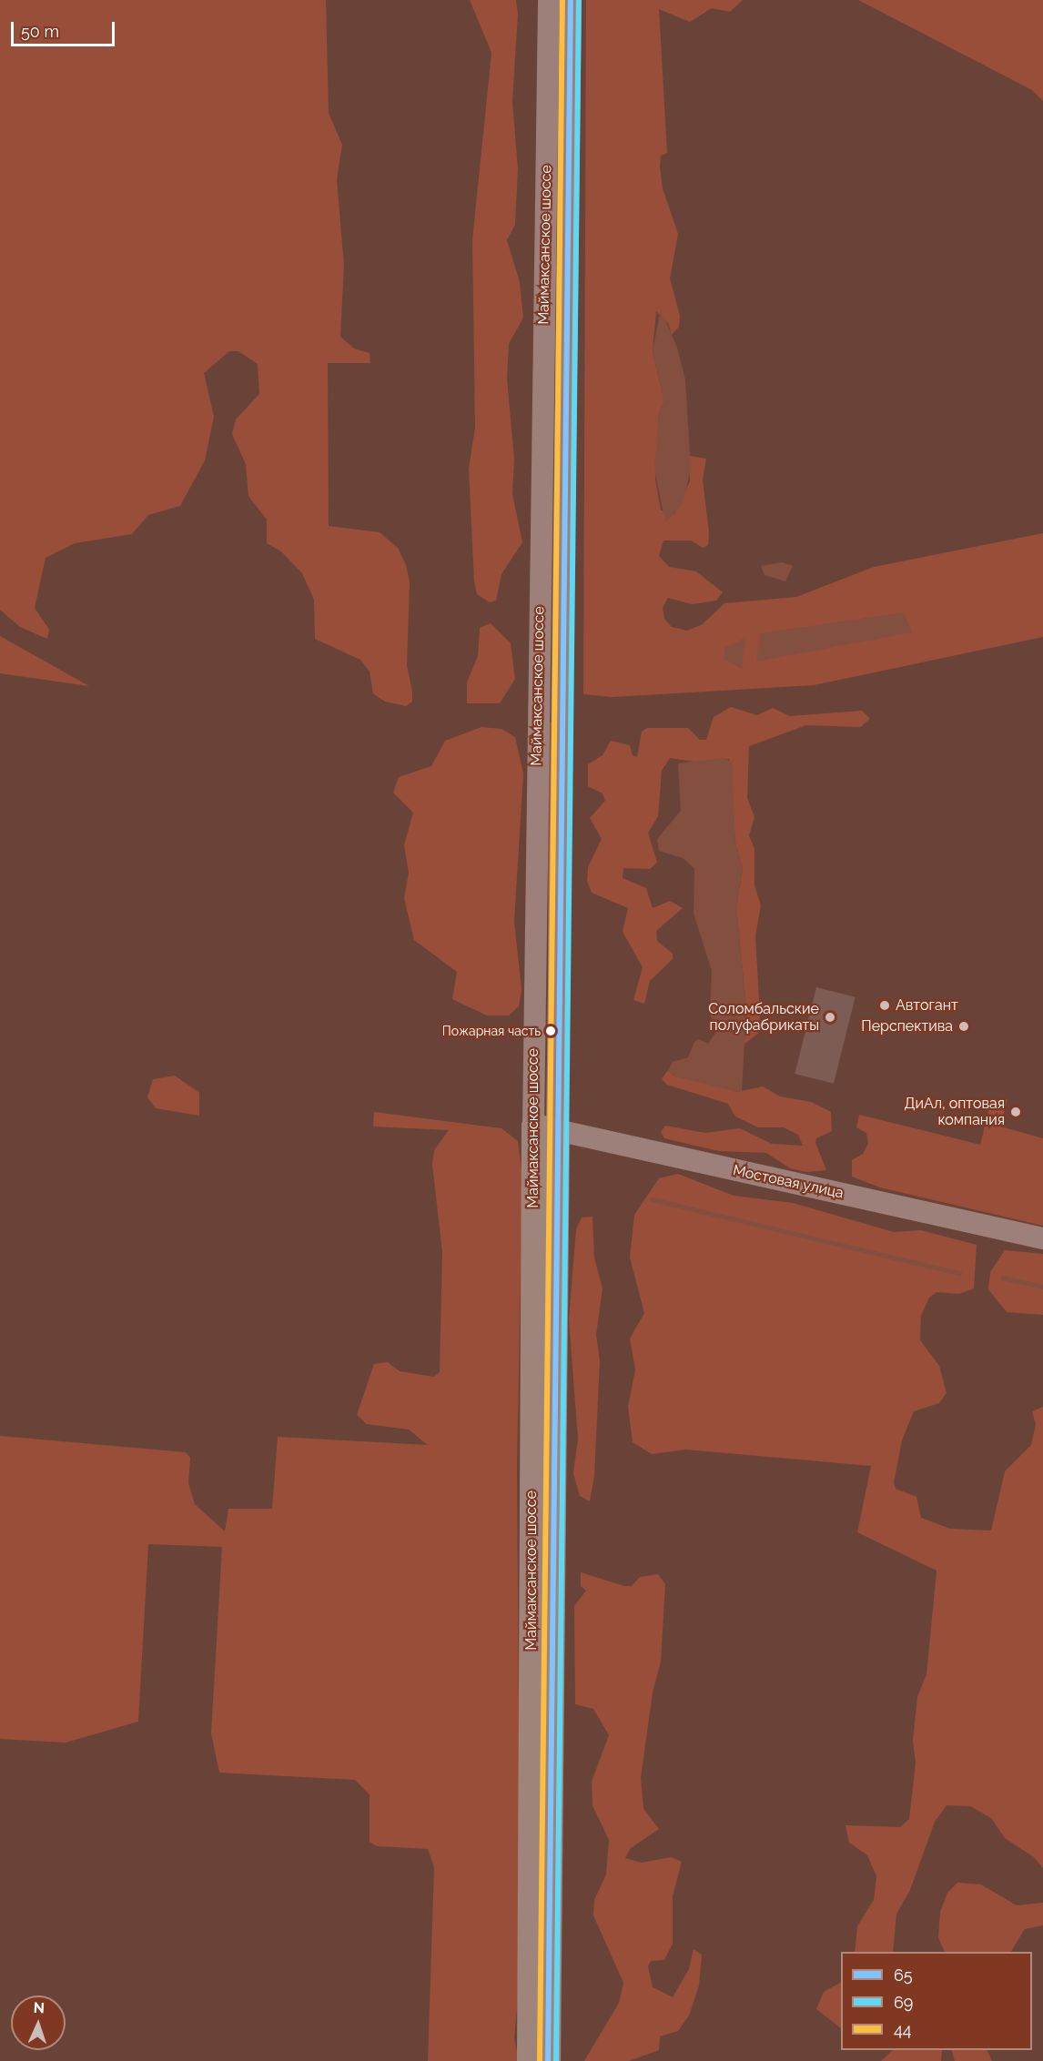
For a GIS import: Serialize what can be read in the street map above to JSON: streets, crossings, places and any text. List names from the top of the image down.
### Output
{
  "streets": {
    "main road": ["Маймаксанское шоссе", "Мостовая улица"]
  },
  "crossings": [
    ["Маймаксанское шоссе", "Мостовая улица"]
  ],
  "places": [
    "Автогант",
    "Соломбальские полуфабрикаты",
    "Перспектива",
    "Пожарная часть",
    "ДиАл, оптовая компания"
  ],
  "lines": ["transit line 65", "transit line 69", "transit line 44"],
  "legend": ["65", "69", "44"],
  "scale_bar": "50 m",
  "north": "top"
}
